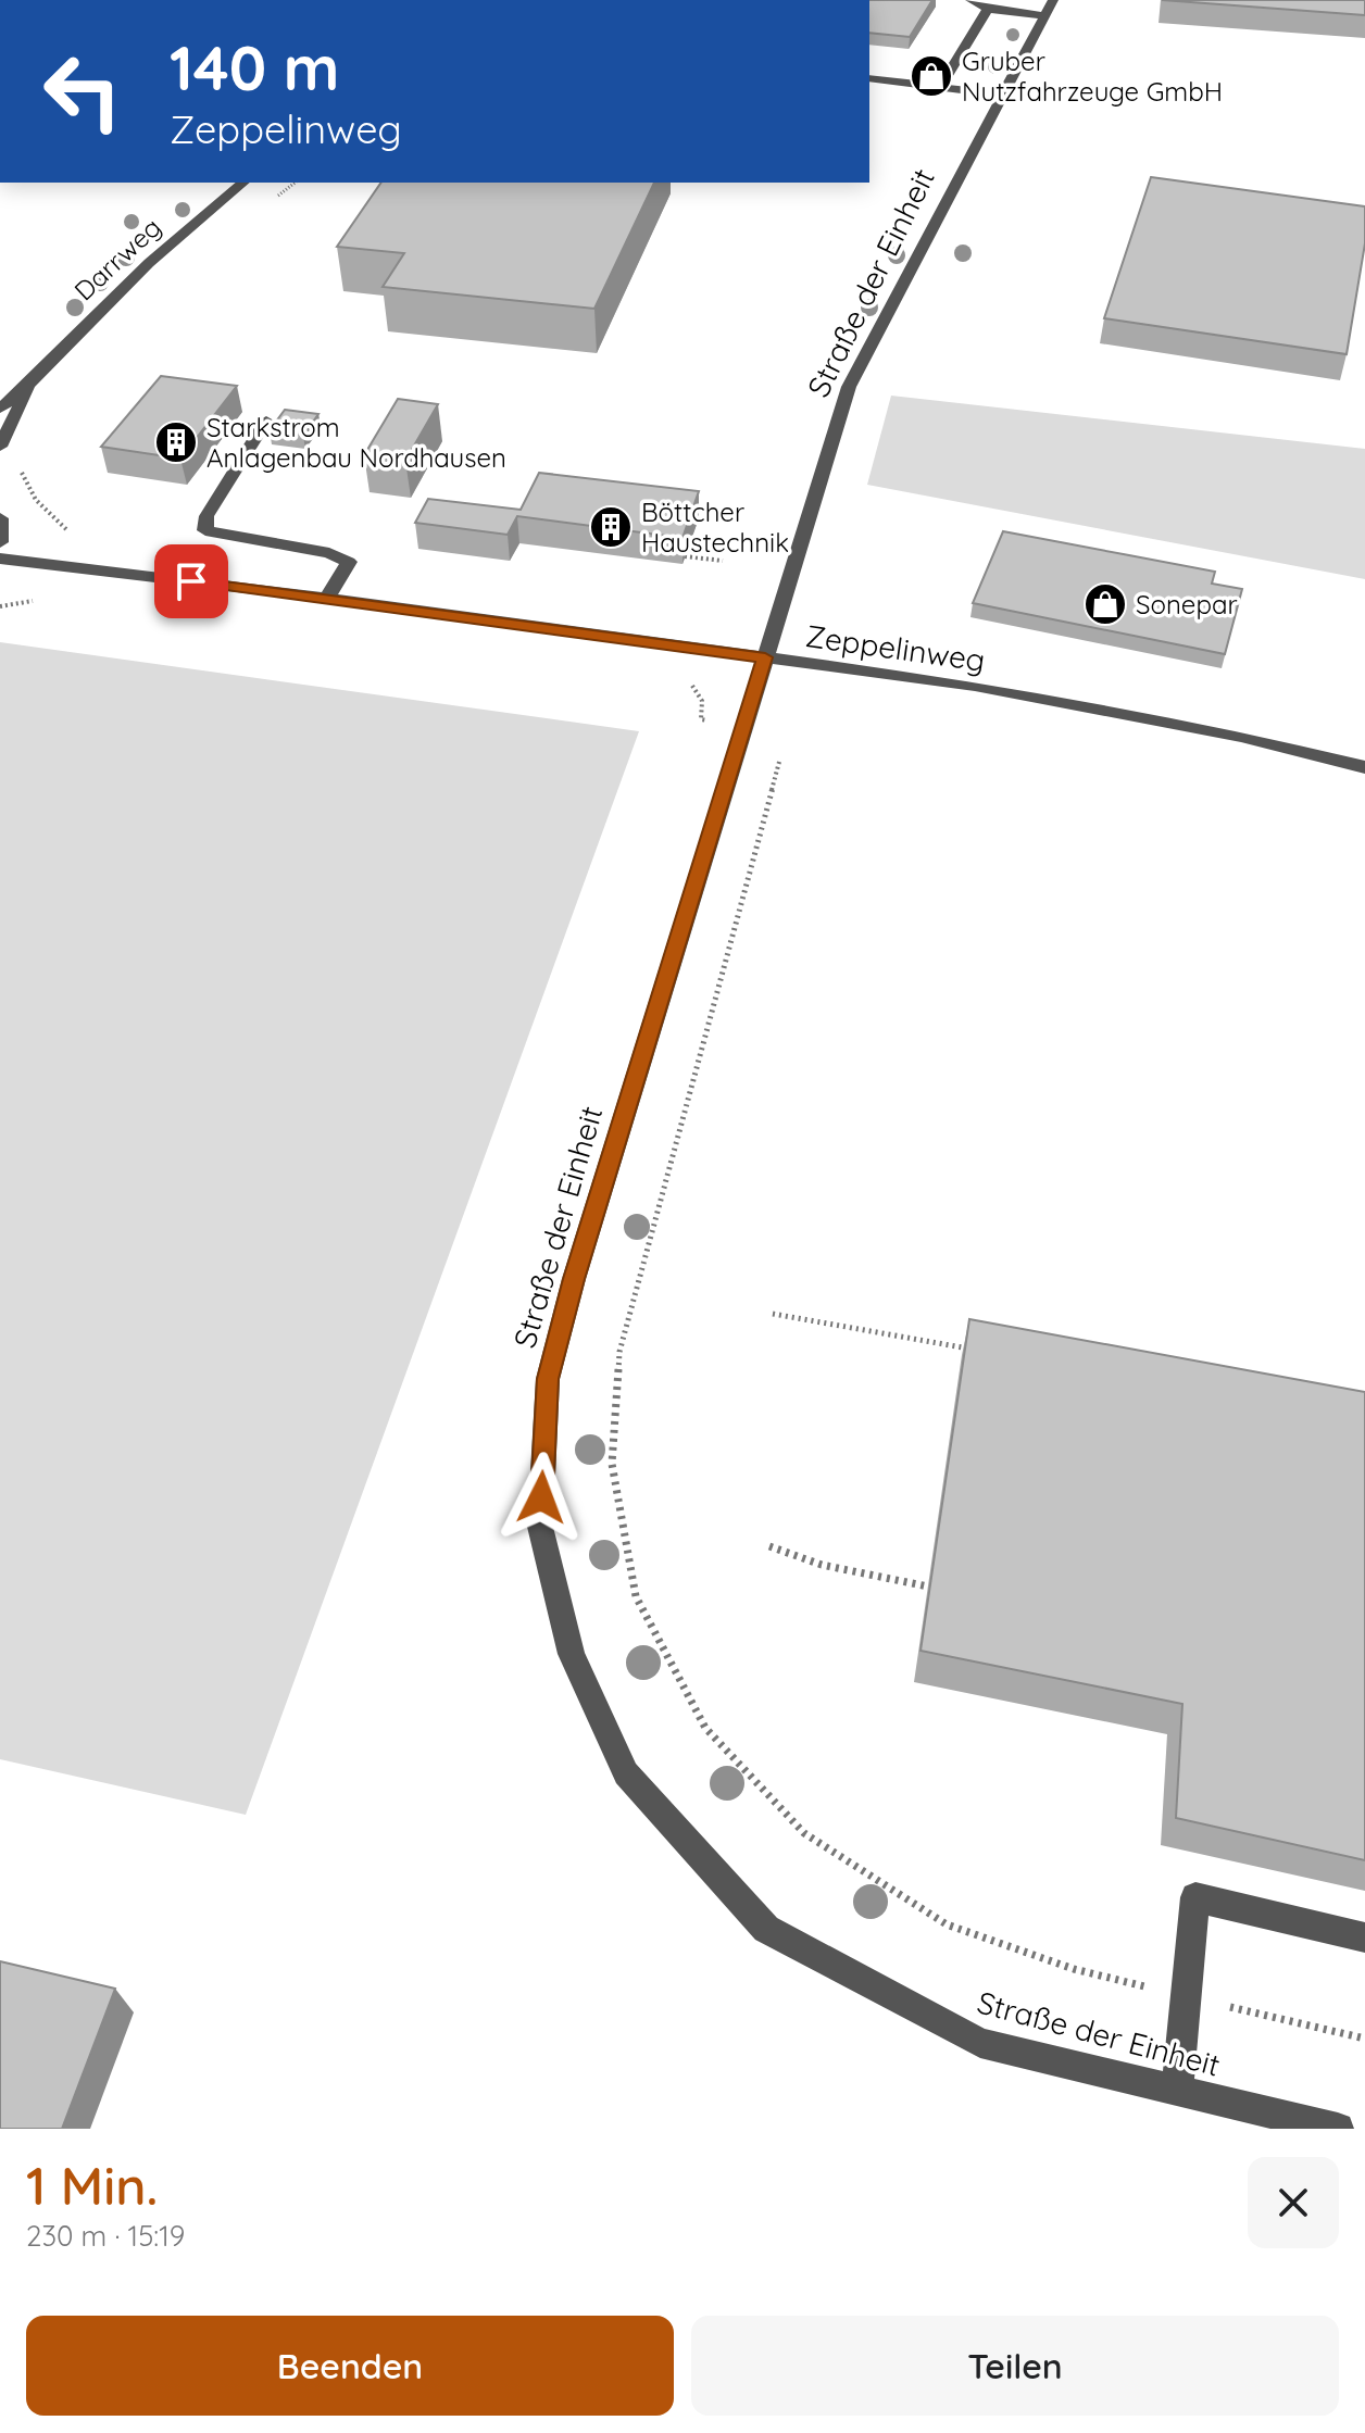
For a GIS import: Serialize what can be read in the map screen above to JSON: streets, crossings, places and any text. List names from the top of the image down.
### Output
{
  "streets": {
    "street": ["Darrweg", "Straße der Einheit", "Zeppelinweg"]
  },
  "crossings": [
    ["Straße der Einheit", "Zeppelinweg"]
  ],
  "places": {
    "shop": ["Gruber Nutzfahrzeuge GmbH", "Sonepar"],
    "building": ["Starkstrom Anlagenbau Nordhausen", "Böttcher Haustechnik"]
  },
  "page": {
    "turn": ["140 m", "Zeppelinweg"],
    "heading": ["1 Min.", "230 m · 15:19"],
    "buttons": ["Beenden", "Teilen"]
  }
}
